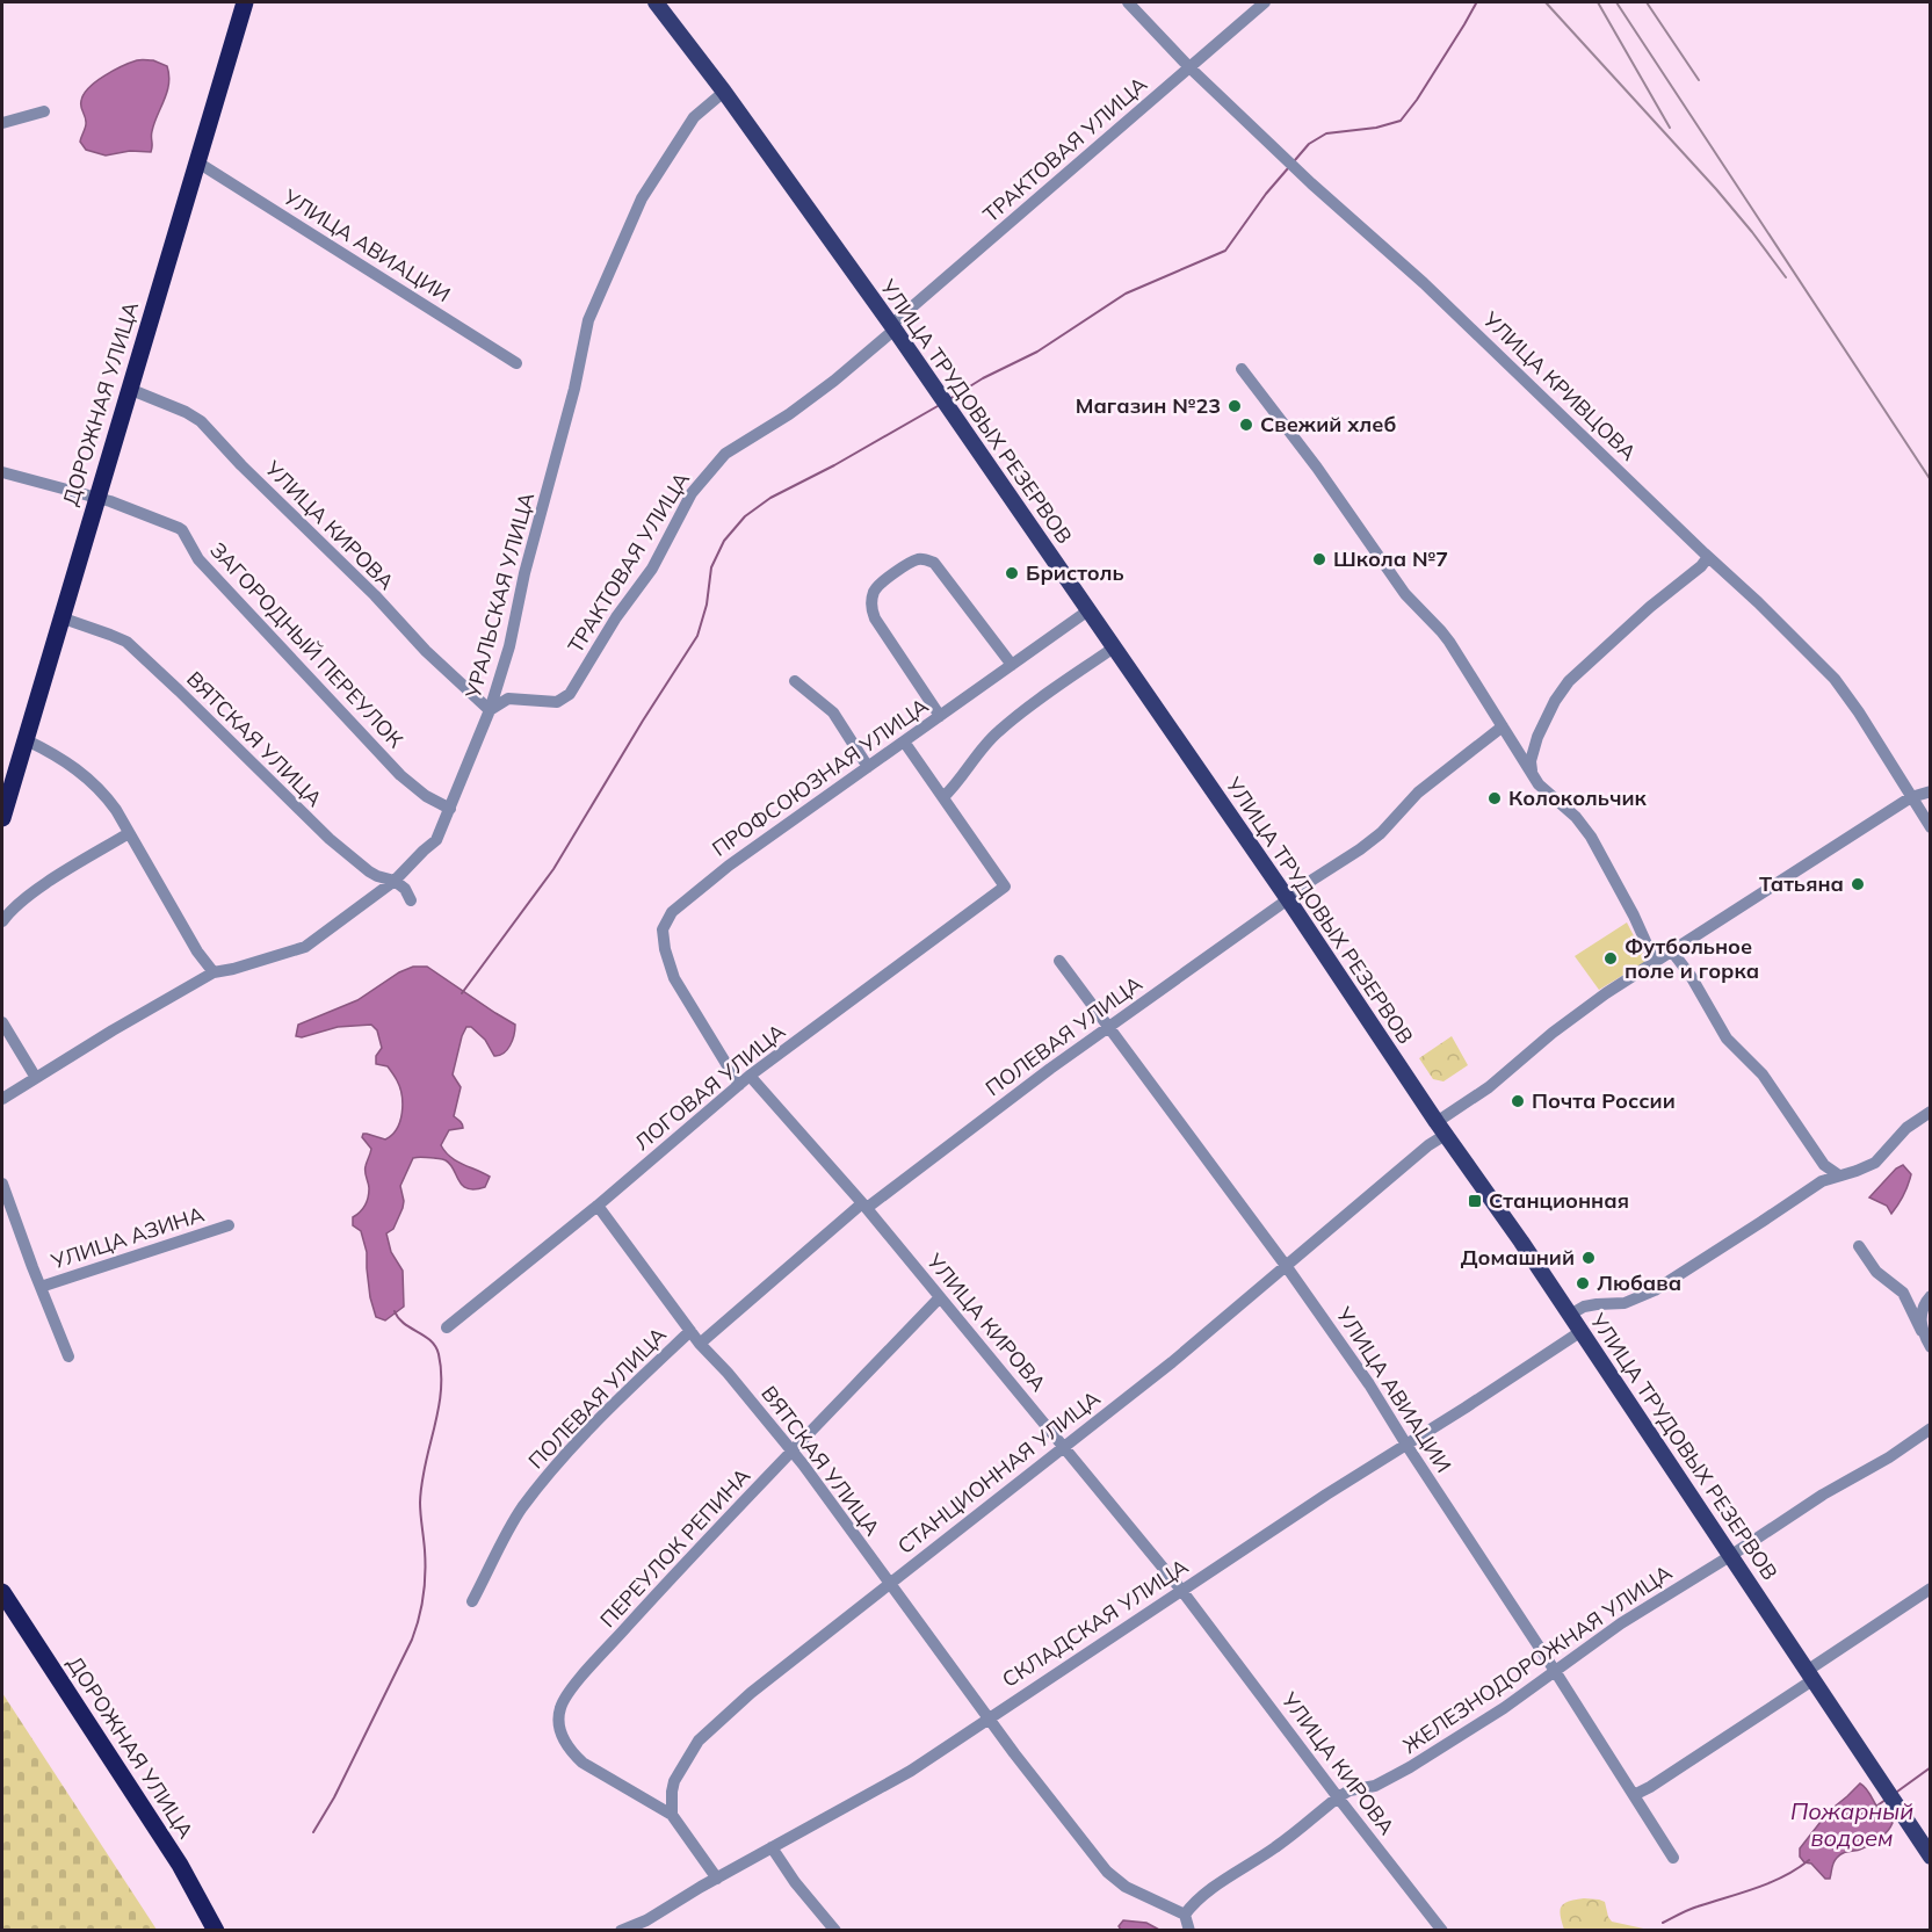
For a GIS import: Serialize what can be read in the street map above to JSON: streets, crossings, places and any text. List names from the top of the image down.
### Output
{
  "streets": {
    "highway": ["ДОРОЖНАЯ УЛИЦА"],
    "main road": ["УЛИЦА ТРУДОВЫХ РЕЗЕРВОВ"],
    "street": [
      "ТРАКТОВАЯ УЛИЦА",
      "УЛИЦА АВИАЦИИ",
      "УЛИЦА КРИВЦОВА",
      "УЛИЦА КИРОВА",
      "УРАЛЬСКАЯ УЛИЦА",
      "ЗАГОРОДНЫЙ ПЕРЕУЛОК",
      "ВЯТСКАЯ УЛИЦА",
      "ПРОФСОЮЗНАЯ УЛИЦА",
      "ПОЛЕВАЯ УЛИЦА",
      "ЛОГОВАЯ УЛИЦА",
      "УЛИЦА АЗИНА",
      "СТАНЦИОННАЯ УЛИЦА",
      "ПЕРЕУЛОК РЕПИНА",
      "СКЛАДСКАЯ УЛИЦА",
      "ЖЕЛЕЗНОДОРОЖНАЯ УЛИЦА"
    ]
  },
  "crossings": [
    ["ТРАКТОВАЯ УЛИЦА", "УЛИЦА КРИВЦОВА"],
    ["ТРАКТОВАЯ УЛИЦА", "УЛИЦА ТРУДОВЫХ РЕЗЕРВОВ"],
    ["ТРАКТОВАЯ УЛИЦА", "УЛИЦА КИРОВА"],
    ["ТРАКТОВАЯ УЛИЦА", "УРАЛЬСКАЯ УЛИЦА"],
    ["УЛИЦА АВИАЦИИ", "ДОРОЖНАЯ УЛИЦА"],
    ["УЛИЦА АВИАЦИИ", "ПОЛЕВАЯ УЛИЦА"],
    ["УЛИЦА АВИАЦИИ", "СТАНЦИОННАЯ УЛИЦА"],
    ["УЛИЦА АВИАЦИИ", "СКЛАДСКАЯ УЛИЦА"],
    ["УЛИЦА АВИАЦИИ", "ЖЕЛЕЗНОДОРОЖНАЯ УЛИЦА"],
    ["УЛИЦА КРИВЦОВА", "СТАНЦИОННАЯ УЛИЦА"],
    ["ДОРОЖНАЯ УЛИЦА", "УЛИЦА КИРОВА"],
    ["ДОРОЖНАЯ УЛИЦА", "ЗАГОРОДНЫЙ ПЕРЕУЛОК"],
    ["ДОРОЖНАЯ УЛИЦА", "ВЯТСКАЯ УЛИЦА"],
    ["УЛИЦА ТРУДОВЫХ РЕЗЕРВОВ", "УРАЛЬСКАЯ УЛИЦА"],
    ["УЛИЦА ТРУДОВЫХ РЕЗЕРВОВ", "ПРОФСОЮЗНАЯ УЛИЦА"],
    ["УЛИЦА ТРУДОВЫХ РЕЗЕРВОВ", "ПОЛЕВАЯ УЛИЦА"],
    ["УЛИЦА ТРУДОВЫХ РЕЗЕРВОВ", "СТАНЦИОННАЯ УЛИЦА"],
    ["УЛИЦА ТРУДОВЫХ РЕЗЕРВОВ", "СКЛАДСКАЯ УЛИЦА"],
    ["УЛИЦА ТРУДОВЫХ РЕЗЕРВОВ", "ЖЕЛЕЗНОДОРОЖНАЯ УЛИЦА"],
    ["УЛИЦА КИРОВА", "УРАЛЬСКАЯ УЛИЦА"],
    ["УЛИЦА КИРОВА", "ПОЛЕВАЯ УЛИЦА"],
    ["УЛИЦА КИРОВА", "ЛОГОВАЯ УЛИЦА"],
    ["УЛИЦА КИРОВА", "СТАНЦИОННАЯ УЛИЦА"],
    ["УЛИЦА КИРОВА", "ПЕРЕУЛОК РЕПИНА"],
    ["УЛИЦА КИРОВА", "СКЛАДСКАЯ УЛИЦА"],
    ["УЛИЦА КИРОВА", "ЖЕЛЕЗНОДОРОЖНАЯ УЛИЦА"],
    ["УРАЛЬСКАЯ УЛИЦА", "ЗАГОРОДНЫЙ ПЕРЕУЛОК"],
    ["УРАЛЬСКАЯ УЛИЦА", "ВЯТСКАЯ УЛИЦА"],
    ["ВЯТСКАЯ УЛИЦА", "ПОЛЕВАЯ УЛИЦА"],
    ["ВЯТСКАЯ УЛИЦА", "ЛОГОВАЯ УЛИЦА"],
    ["ВЯТСКАЯ УЛИЦА", "СТАНЦИОННАЯ УЛИЦА"],
    ["ВЯТСКАЯ УЛИЦА", "ПЕРЕУЛОК РЕПИНА"],
    ["ВЯТСКАЯ УЛИЦА", "СКЛАДСКАЯ УЛИЦА"],
    ["ВЯТСКАЯ УЛИЦА", "ЖЕЛЕЗНОДОРОЖНАЯ УЛИЦА"],
    ["ПРОФСОЮЗНАЯ УЛИЦА", "ЛОГОВАЯ УЛИЦА"],
    ["СТАНЦИОННАЯ УЛИЦА", "ПЕРЕУЛОК РЕПИНА"]
  ],
  "water": ["Пожарный водоем"],
  "places": {
    "other": [
      "Магазин №23",
      "Свежий хлеб",
      "Школа №7",
      "Бристоль",
      "Колокольчик",
      "Татьяна",
      "Футбольное поле и горка",
      "Почта России",
      "Домашний",
      "Любава"
    ],
    "transit": ["Станционная"]
  }
}
